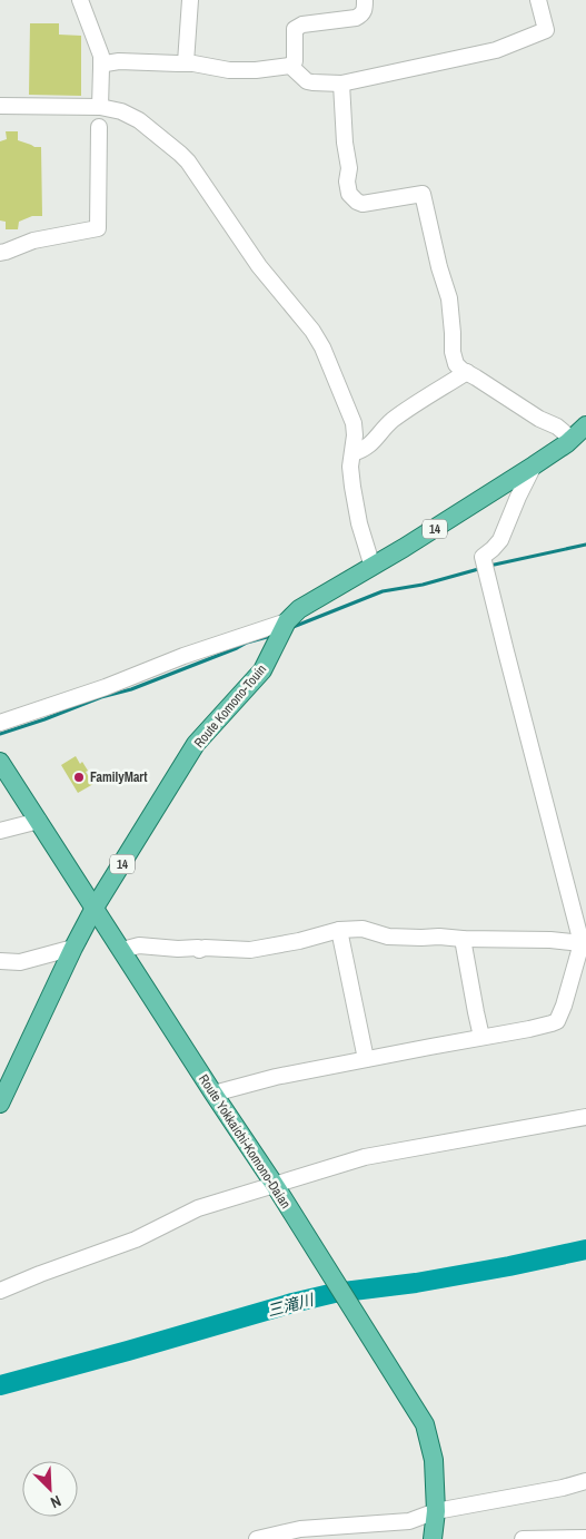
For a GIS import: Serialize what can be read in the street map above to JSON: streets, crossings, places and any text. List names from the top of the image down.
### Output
{
  "streets": {
    "main road": ["14", "Route Komono-Touin", "Route Yokkaichi-Komono-Daian"]
  },
  "crossings": [
    ["Route Komono-Touin", "Route Yokkaichi-Komono-Daian"]
  ],
  "water": ["三滝川"],
  "places": ["FamilyMart"],
  "north": "bottom right"
}
